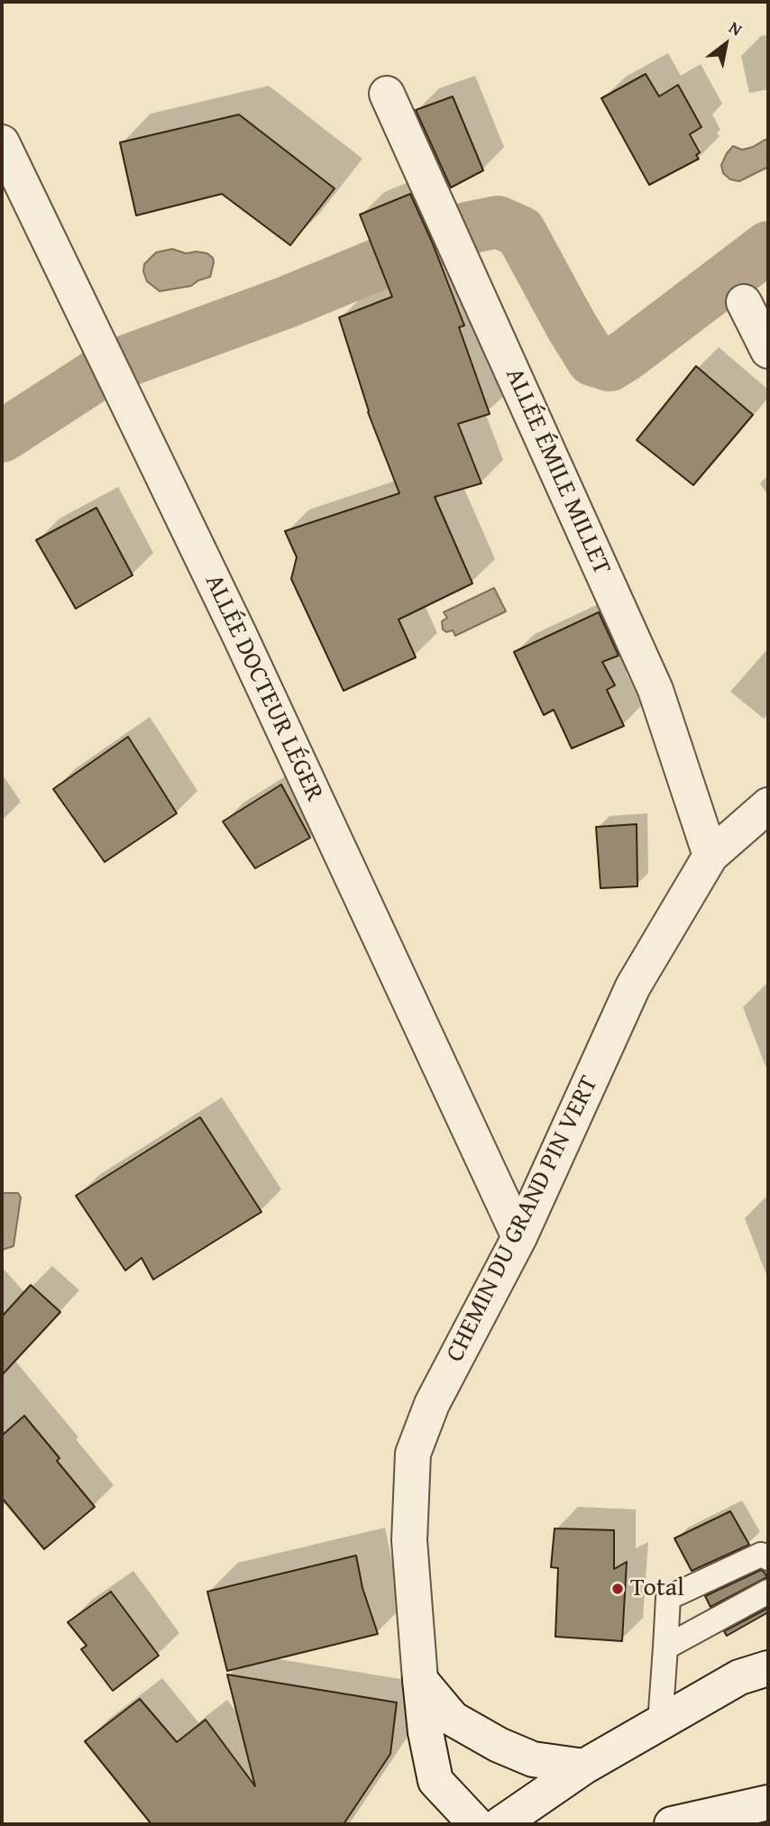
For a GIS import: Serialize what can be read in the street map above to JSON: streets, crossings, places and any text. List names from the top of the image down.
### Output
{
  "streets": {
    "street": ["ALLÉE ÉMILE MILLET", "ALLÉE DOCTEUR LÉGER", "CHEMIN DU GRAND PIN VERT"]
  },
  "crossings": [
    ["ALLÉE ÉMILE MILLET", "CHEMIN DU GRAND PIN VERT"],
    ["ALLÉE DOCTEUR LÉGER", "CHEMIN DU GRAND PIN VERT"]
  ],
  "places": ["Total"],
  "north": "top right"
}
